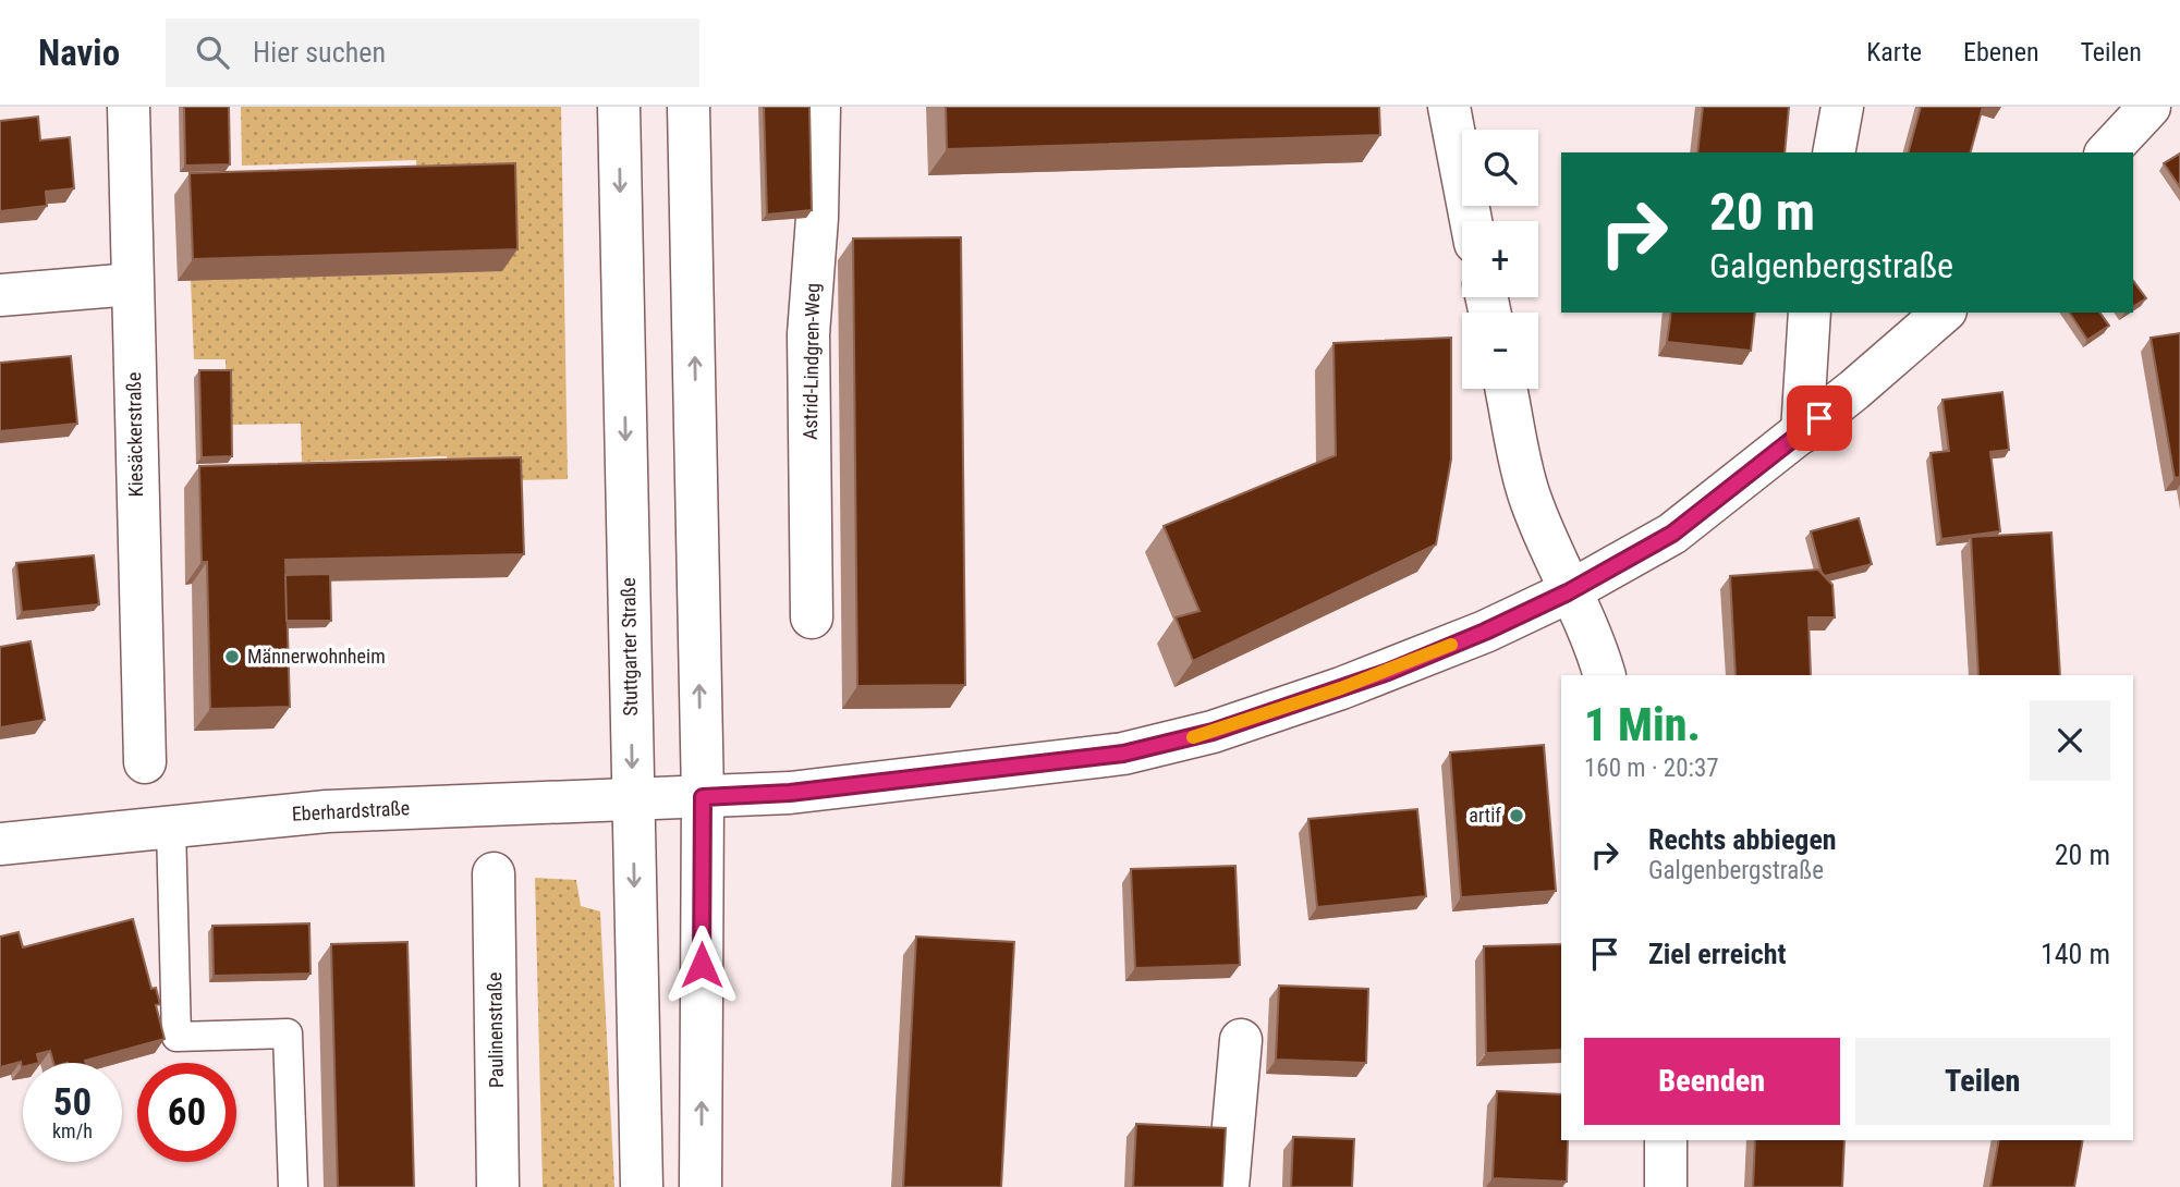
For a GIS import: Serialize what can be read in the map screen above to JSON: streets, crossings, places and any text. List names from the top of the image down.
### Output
{
  "streets": {
    "street": [
      "Astrid-Lindgren-Weg",
      "Kiesäckerstraße",
      "Stuttgarter Straße",
      "Eberhardstraße",
      "Paulinenstraße"
    ]
  },
  "crossings": [
    ["Stuttgarter Straße", "Eberhardstraße"]
  ],
  "places": ["Männerwohnheim", "artif"],
  "page": {
    "header": "Navio",
    "search": "Hier suchen",
    "nav": ["Karte", "Ebenen", "Teilen"],
    "map_buttons": ["+", "−"],
    "turn": ["20 m", "Galgenbergstraße"],
    "heading": ["1 Min.", "160 m · 20:37"],
    "list": [
      {
        "name": "Rechts abbiegen",
        "note": "Galgenbergstraße",
        "value": "20 m"
      },
      {
        "name": "Ziel erreicht",
        "value": "140 m"
      }
    ],
    "buttons": ["Beenden", "Teilen"],
    "speed": "50 km/h",
    "limit": "60"
  }
}
